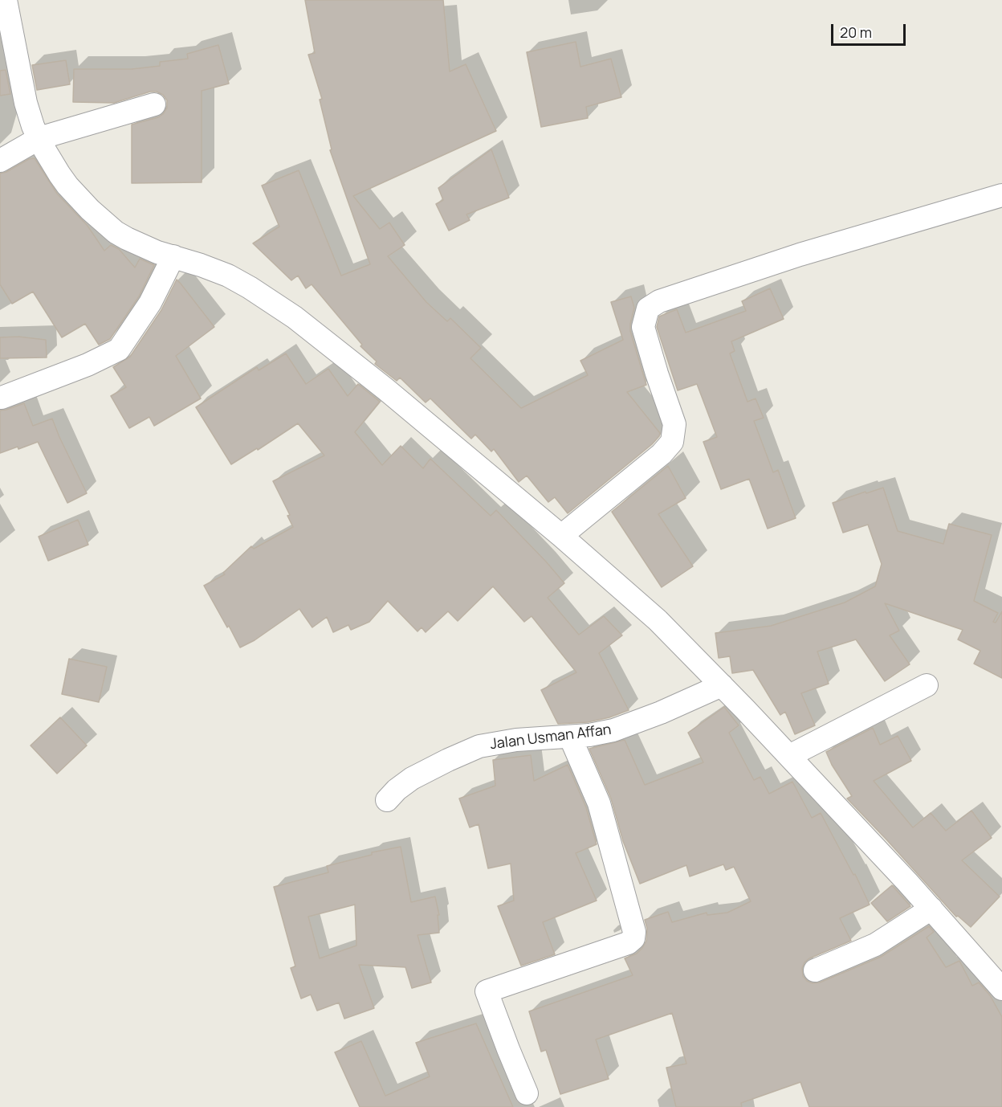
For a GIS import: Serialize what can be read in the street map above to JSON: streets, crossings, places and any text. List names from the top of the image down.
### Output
{
  "streets": {
    "street": ["Jalan Usman Affan"]
  },
  "scale_bar": "20 m"
}
